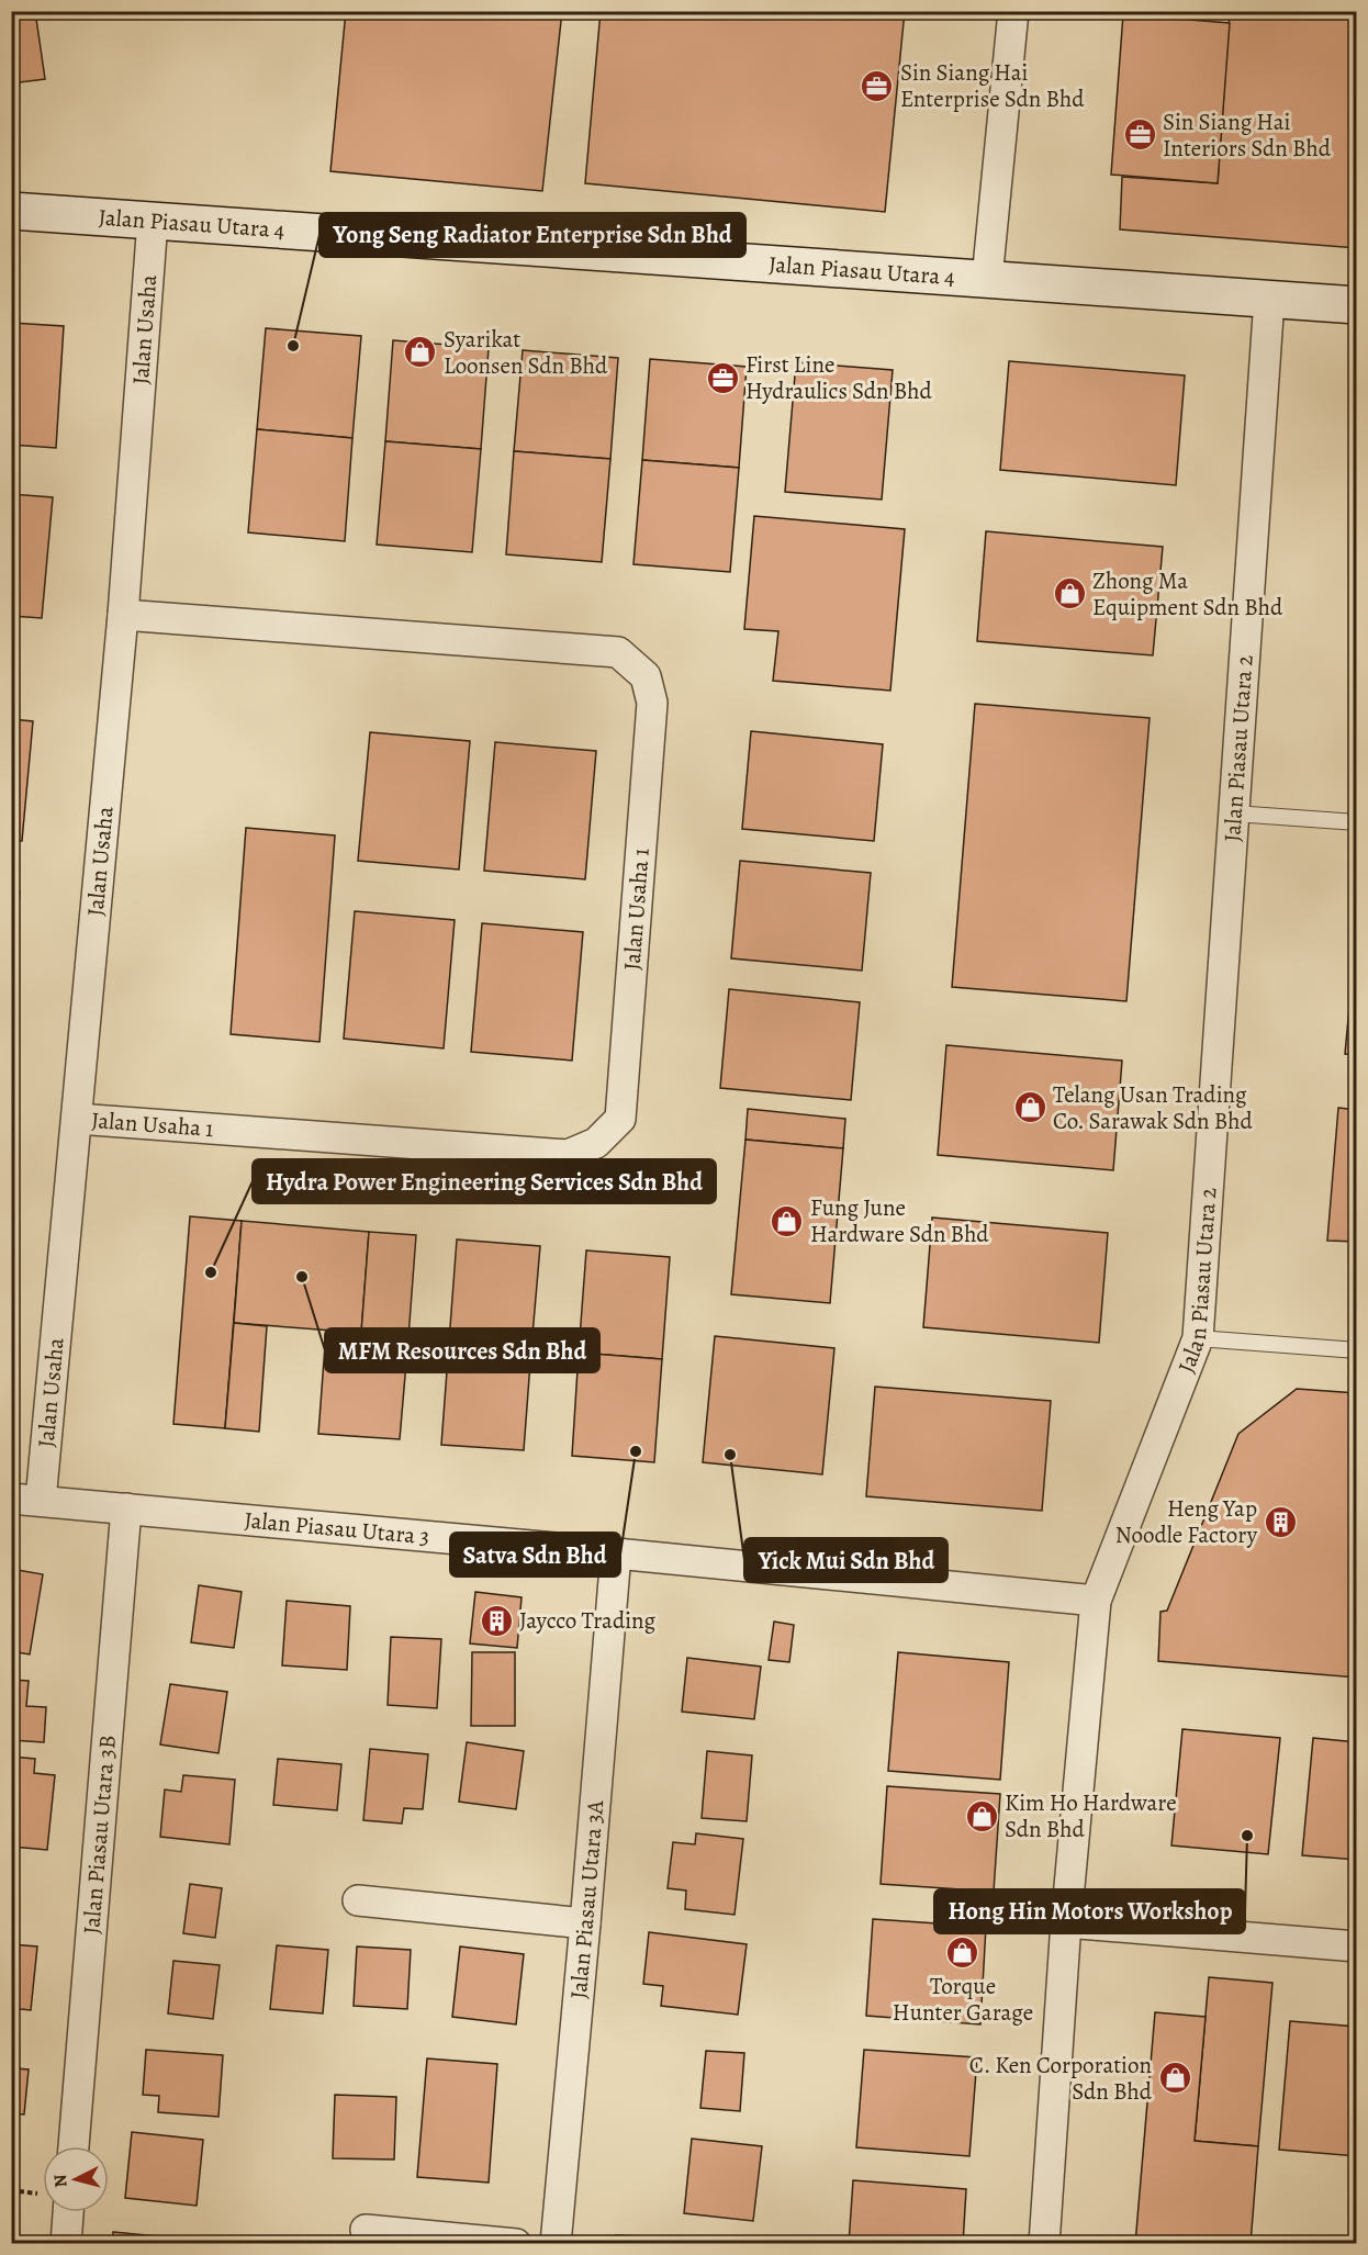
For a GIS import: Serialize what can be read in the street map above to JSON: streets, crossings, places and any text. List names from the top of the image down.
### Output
{
  "streets": {
    "street": [
      "Jalan Piasau Utara 4",
      "Jalan Usaha",
      "Jalan Piasau Utara 2",
      "Jalan Usaha 1",
      "Jalan Piasau Utara 3",
      "Jalan Piasau Utara 3B",
      "Jalan Piasau Utara 3A"
    ]
  },
  "crossings": [
    ["Jalan Piasau Utara 4", "Jalan Usaha"],
    ["Jalan Piasau Utara 4", "Jalan Piasau Utara 2"],
    ["Jalan Usaha", "Jalan Usaha 1"],
    ["Jalan Usaha", "Jalan Piasau Utara 3"],
    ["Jalan Piasau Utara 2", "Jalan Piasau Utara 3"],
    ["Jalan Piasau Utara 3", "Jalan Piasau Utara 3B"],
    ["Jalan Piasau Utara 3", "Jalan Piasau Utara 3A"]
  ],
  "places": {
    "office": ["Sin Siang Hai Enterprise Sdn Bhd", "Sin Siang Hai Interiors Sdn Bhd", "First Line Hydraulics Sdn Bhd"],
    "other": [
      "Yong Seng Radiator Enterprise Sdn Bhd",
      "Hydra Power Engineering Services Sdn Bhd",
      "MFM Resources Sdn Bhd",
      "Satva Sdn Bhd",
      "Yick Mui Sdn Bhd",
      "Hong Hin Motors Workshop"
    ],
    "shop": [
      "Syarikat Loonsen Sdn Bhd",
      "Zhong Ma Equipment Sdn Bhd",
      "Telang Usan Trading Co. Sarawak Sdn Bhd",
      "Fung June Hardware Sdn Bhd",
      "Kim Ho Hardware Sdn Bhd",
      "Torque Hunter Garage",
      "C. Ken Corporation Sdn Bhd"
    ],
    "building": ["Heng Yap Noodle Factory", "Jaycco Trading"]
  },
  "north": "left"
}
